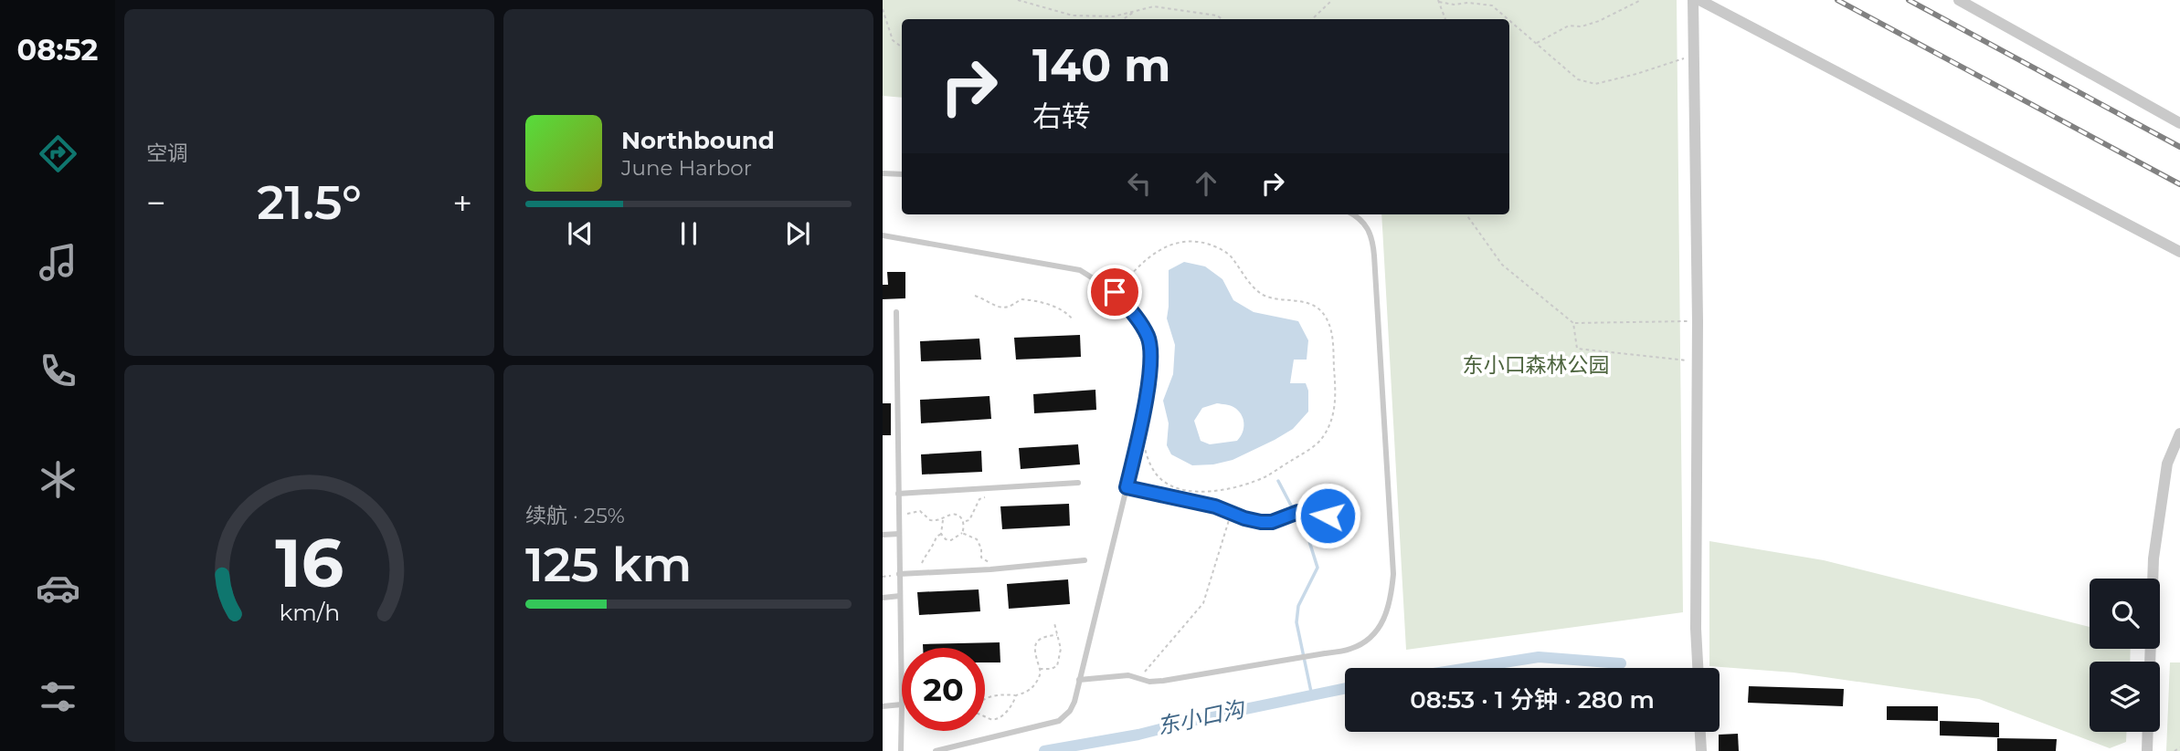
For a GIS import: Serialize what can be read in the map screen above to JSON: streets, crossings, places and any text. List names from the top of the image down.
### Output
{
  "water": ["东小口沟"],
  "parks": ["东小口森林公园"],
  "page": {
    "tabs": "08:52",
    "tile": [
      "空调",
      ["续航 · 25%", "125 km"]
    ],
    "turn": ["140 m", "右转"],
    "song": ["Northbound", "June Harbor"],
    "heat": ["−", "21.5°", "+"],
    "limit": "20",
    "trip": "08:53 · 1 分钟 · 280 m",
    "gauge": ["16", "km/h"]
  }
}
